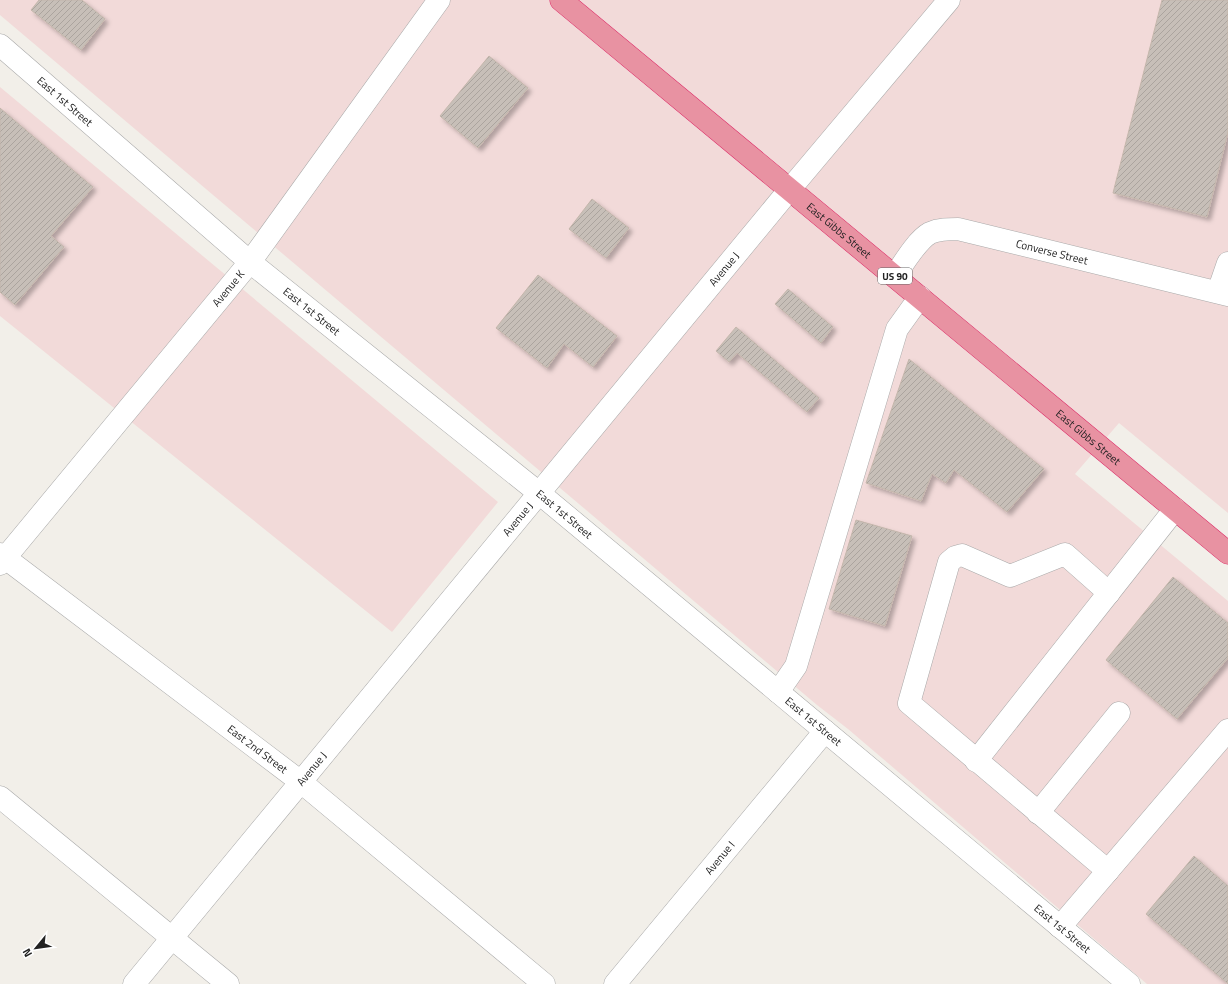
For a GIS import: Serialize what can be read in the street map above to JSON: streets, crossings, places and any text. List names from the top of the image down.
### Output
{
  "streets": {
    "highway": ["East Gibbs Street", "US 90"],
    "street": [
      "East 1st Street",
      "Converse Street",
      "Avenue J",
      "Avenue K",
      "East 2nd Street",
      "Avenue I"
    ]
  },
  "crossings": [
    ["East 1st Street", "Avenue J"],
    ["East 1st Street", "Avenue K"],
    ["East 1st Street", "Avenue I"],
    ["East Gibbs Street", "Converse Street"],
    ["East Gibbs Street", "Avenue J"],
    ["Avenue J", "East 2nd Street"],
    ["Avenue K", "East 2nd Street"]
  ],
  "north": "bottom left"
}
